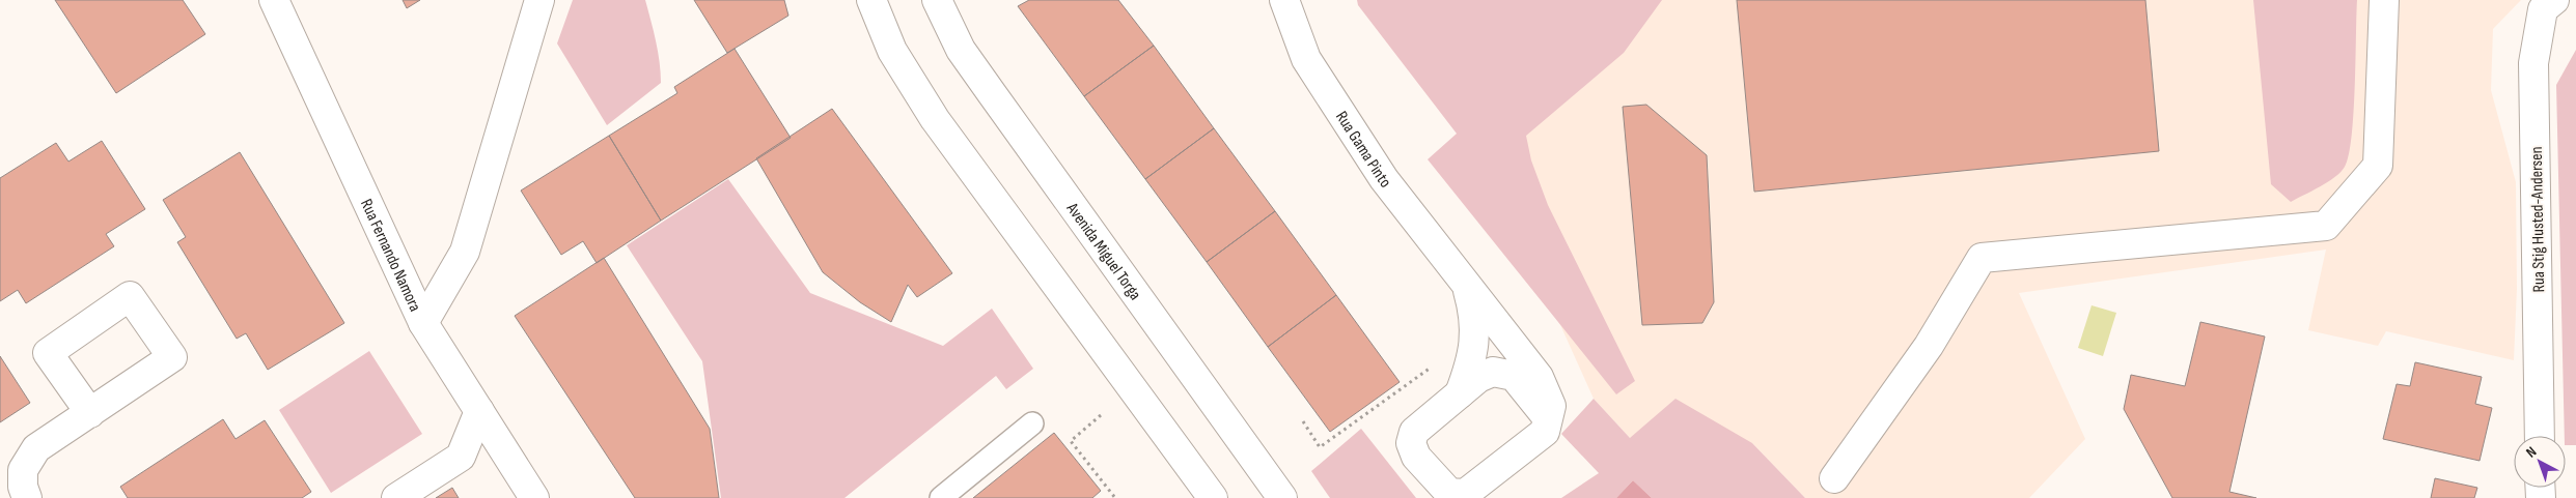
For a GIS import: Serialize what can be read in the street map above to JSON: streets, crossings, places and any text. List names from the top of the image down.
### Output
{
  "streets": {
    "street": [
      "Rua Gama Pinto",
      "Rua Stig Husted-Andersen",
      "Avenida Miguel Torga",
      "Rua Fernando Namora"
    ]
  },
  "north": "top left"
}
